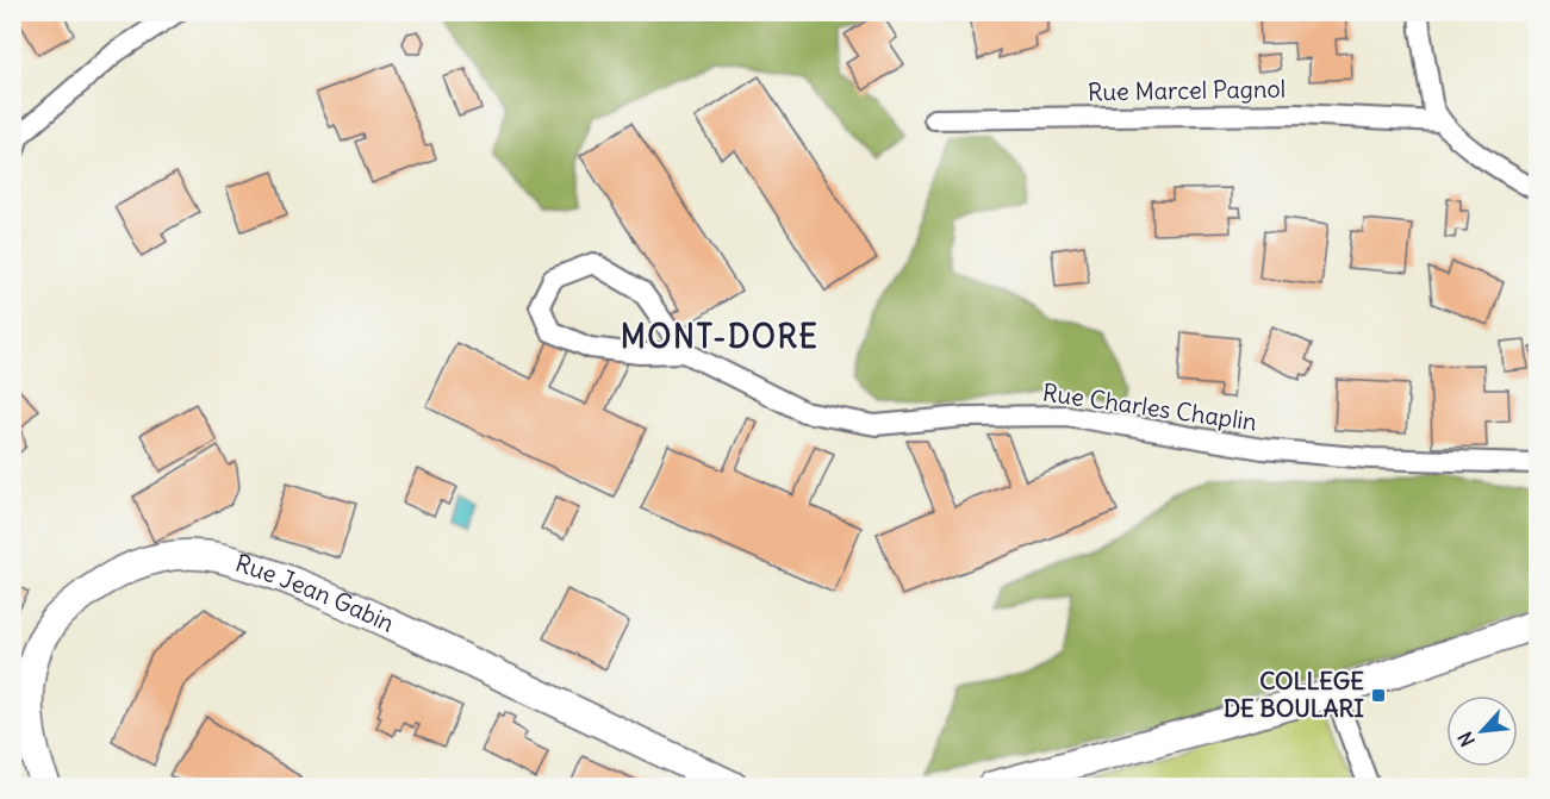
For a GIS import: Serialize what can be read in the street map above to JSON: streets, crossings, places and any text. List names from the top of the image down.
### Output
{
  "streets": {
    "street": ["Rue Marcel Pagnol", "Rue Charles Chaplin", "Rue Jean Gabin"]
  },
  "districts": ["MONT-DORE"],
  "places": {
    "transit": ["COLLEGE DE BOULARI"]
  },
  "north": "bottom left"
}
